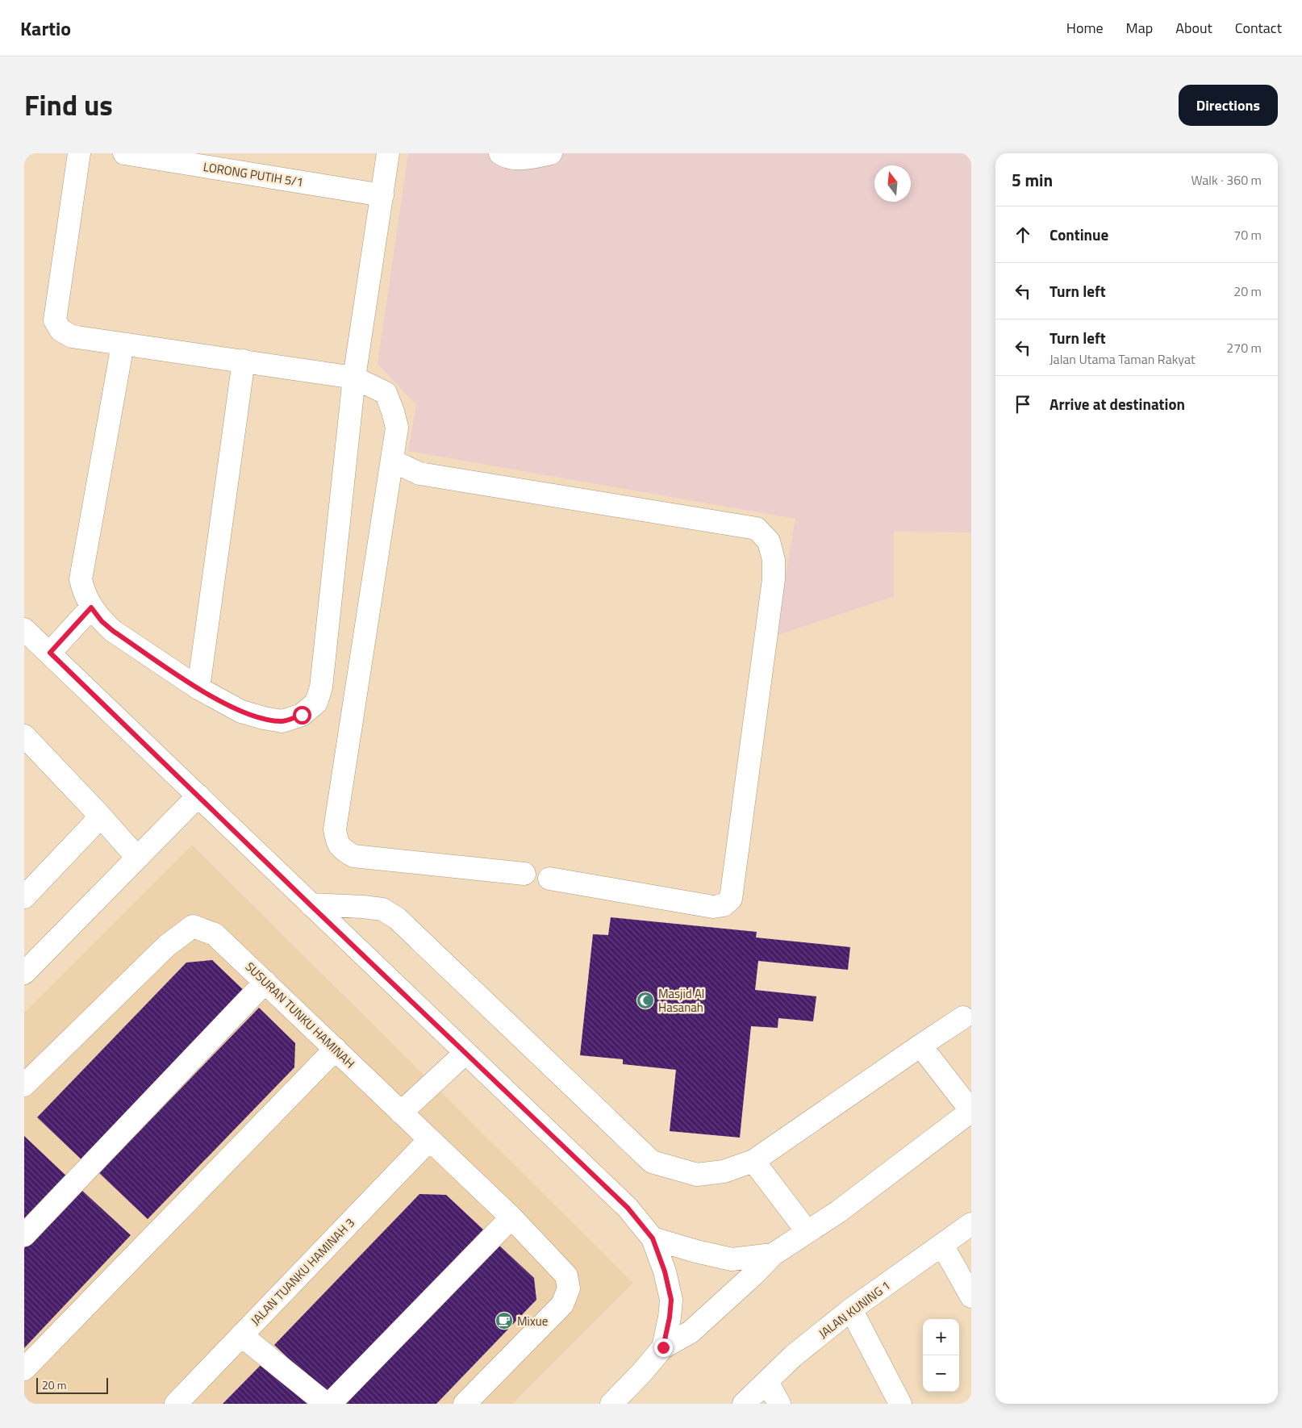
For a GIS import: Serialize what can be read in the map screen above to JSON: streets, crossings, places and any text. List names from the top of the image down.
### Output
{
  "streets": {
    "street": [
      "LORONG PUTIH 5/1",
      "SUSURAN TUNKU HAMINAH",
      "JALAN TUANKU HAMINAH 3",
      "JALAN KUNING 1"
    ]
  },
  "crossings": [
    ["SUSURAN TUNKU HAMINAH", "JALAN TUANKU HAMINAH 3"]
  ],
  "places": {
    "mosque": ["Masjid Al Hasanah"],
    "cafe": ["Mixue"]
  },
  "scale_bar": "20 m",
  "north": "top",
  "page": {
    "header": "Kartio",
    "nav": [
      "Home",
      "Map",
      "About",
      "Contact"
    ],
    "title": "Find us",
    "buttons": "Directions",
    "heading": ["5 min", "Walk · 360 m"],
    "list": [
      ["Continue", "70 m"],
      ["Turn left", "20 m"],
      ["Turn left", "Jalan Utama Taman Rakyat", "270 m"],
      "Arrive at destination"
    ],
    "map_buttons": ["+", "−"],
    "scale": "20 m"
  }
}
